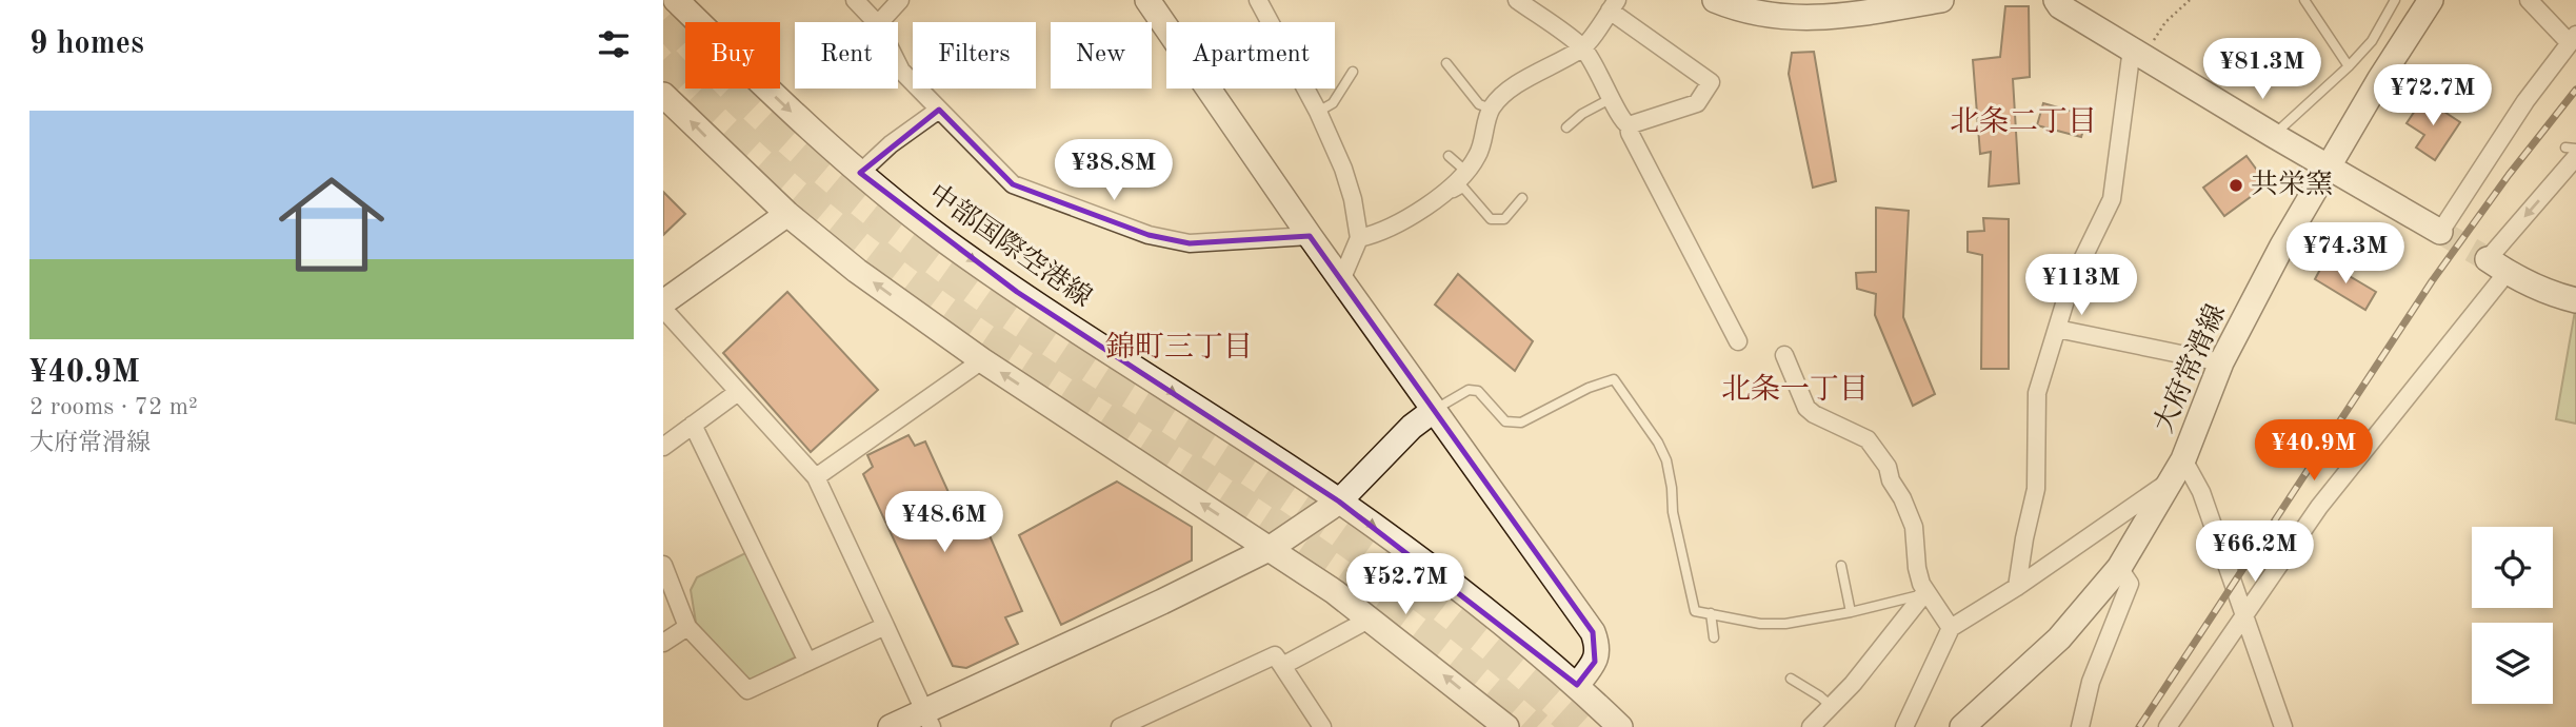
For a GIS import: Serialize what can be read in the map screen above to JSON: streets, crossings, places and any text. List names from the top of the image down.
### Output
{
  "streets": {
    "main road": ["中部国際空港線", "大府常滑線"]
  },
  "districts": ["北条二丁目", "錦町三丁目", "北条一丁目"],
  "places": ["共栄窯"],
  "page": {
    "heading": "9 homes",
    "chip": [
      "Buy",
      "Rent",
      "Filters",
      "New",
      "Apartment"
    ],
    "price": [
      "¥81.3M",
      "¥72.7M",
      "¥38.8M",
      "¥74.3M",
      "¥113M",
      "¥40.9M",
      "¥48.6M",
      "¥66.2M",
      "¥52.7M"
    ],
    "list": [
      {
        "name": "¥40.9M",
        "note": "2 rooms · 72 m² · 大府常滑線"
      }
    ]
  }
}
